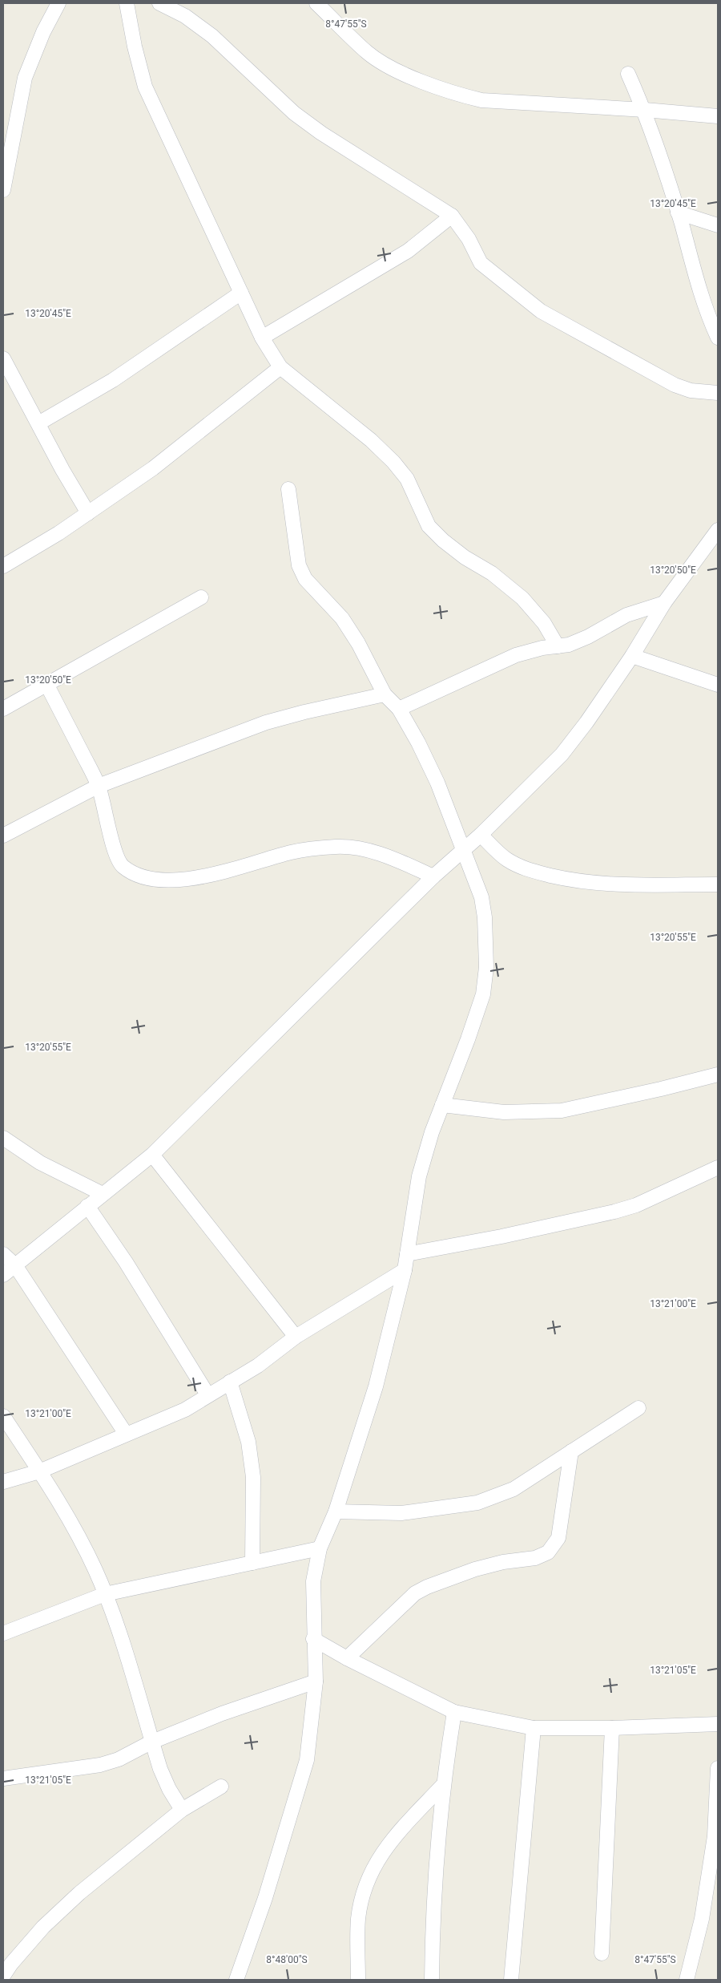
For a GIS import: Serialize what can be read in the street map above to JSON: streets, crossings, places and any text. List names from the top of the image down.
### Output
{
  "coordinates": [
    "8°47'55\"S",
    "13°20'45\"E",
    "13°20'50\"E",
    "13°20'55\"E",
    "13°21'00\"E",
    "13°21'05\"E",
    "8°48'00\"S"
  ]
}
